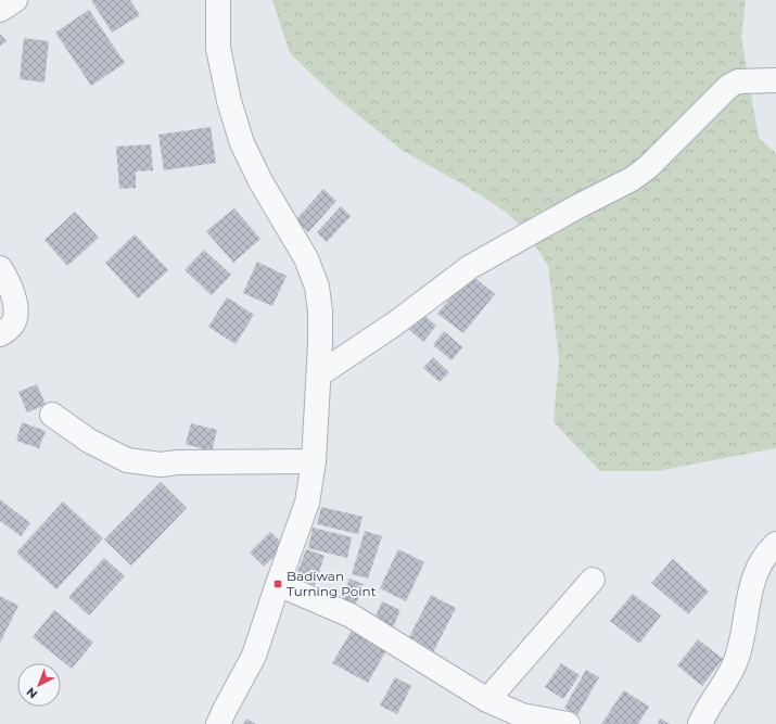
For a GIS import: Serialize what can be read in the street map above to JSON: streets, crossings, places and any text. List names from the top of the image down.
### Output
{
  "places": {
    "transit": ["Badiwan Turning Point"]
  },
  "north": "bottom left"
}
